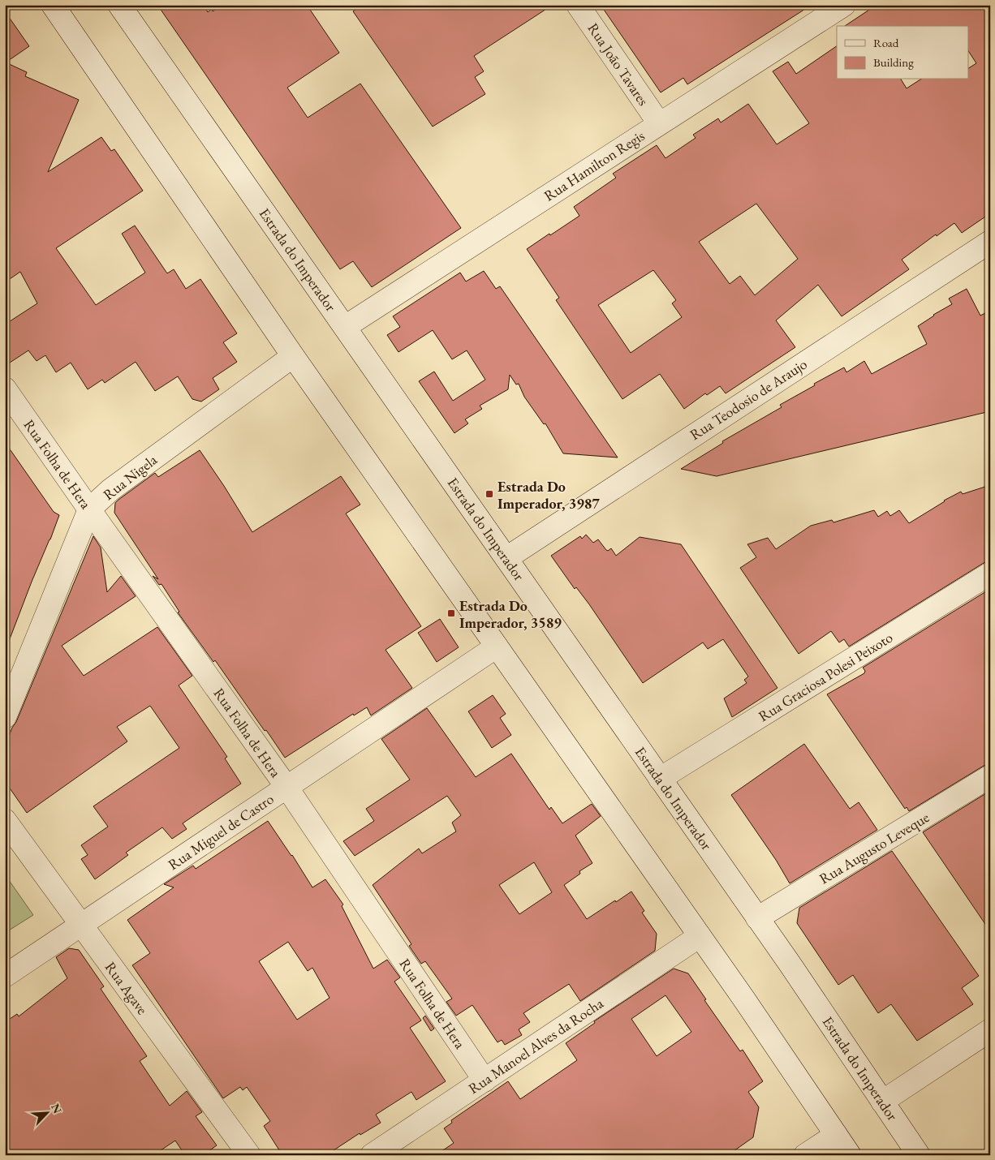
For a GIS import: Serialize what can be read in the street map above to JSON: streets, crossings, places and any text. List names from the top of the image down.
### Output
{
  "streets": {
    "street": [
      "Rua João Tavares",
      "Rua Hamilton Regis",
      "Estrada do Imperador",
      "Rua Teodosio de Araujo",
      "Rua Folha de Hera",
      "Rua Nigela",
      "Rua Graciosa Polesi Peixoto",
      "Rua Miguel de Castro",
      "Rua Augusto Leveque",
      "Rua Agave",
      "Rua Manoel Alves da Rocha"
    ]
  },
  "crossings": [
    ["Rua João Tavares", "Rua Hamilton Regis"],
    ["Rua Hamilton Regis", "Estrada do Imperador"],
    ["Estrada do Imperador", "Rua Teodosio de Araujo"],
    ["Estrada do Imperador", "Rua Graciosa Polesi Peixoto"],
    ["Estrada do Imperador", "Rua Augusto Leveque"],
    ["Rua Folha de Hera", "Rua Nigela"],
    ["Rua Folha de Hera", "Rua Miguel de Castro"],
    ["Rua Folha de Hera", "Rua Manoel Alves da Rocha"],
    ["Rua Miguel de Castro", "Rua Agave"]
  ],
  "places": {
    "transit": ["Estrada Do Imperador, 3987", "Estrada Do Imperador, 3589"]
  },
  "legend": ["Road", "Building"],
  "north": "top right"
}
